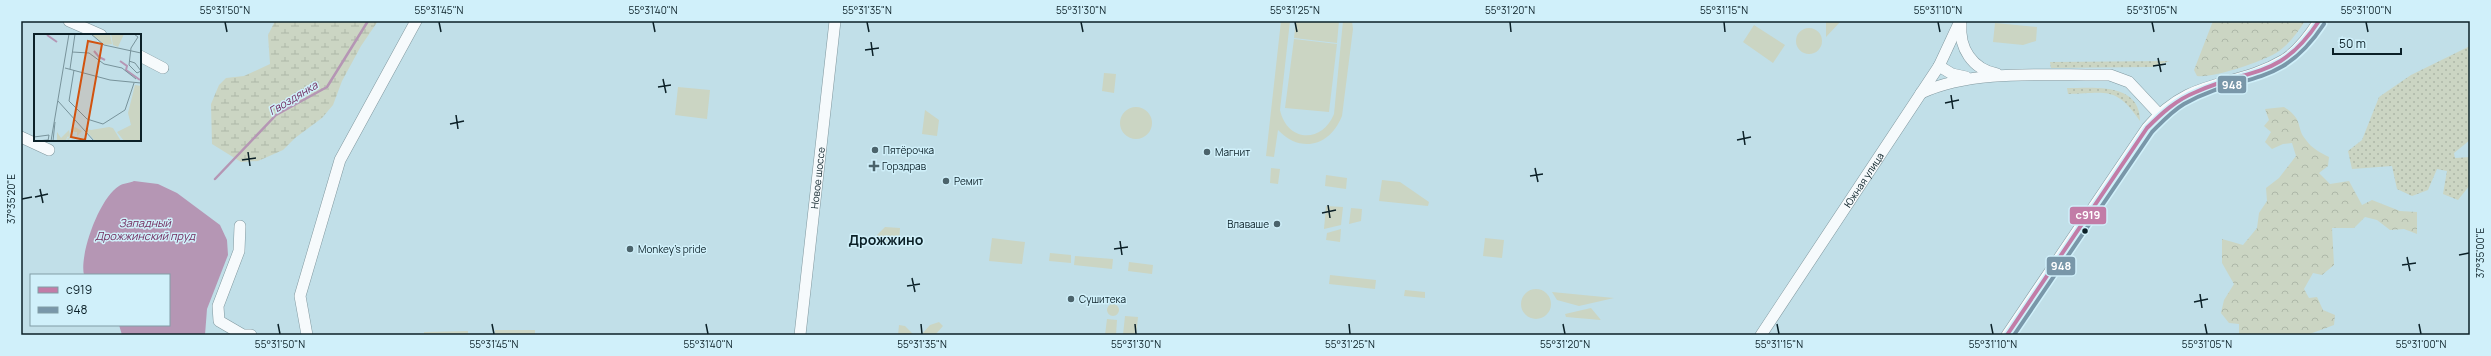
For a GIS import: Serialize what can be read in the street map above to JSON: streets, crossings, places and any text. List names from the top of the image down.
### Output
{
  "streets": {
    "street": ["Новое шоссе", "Южная улица"]
  },
  "districts": ["Дрожжино"],
  "water": ["Гвоздянка", "Западный Дрожжинский пруд"],
  "places": {
    "other": [
      "Пятёрочка",
      "Магнит",
      "Ремит",
      "Влаваше",
      "Monkey’s pride",
      "Сушитека"
    ],
    "health": ["Горздрав"]
  },
  "lines": ["transit line с919", "transit line 948"],
  "legend": ["с919", "948"],
  "scale_bar": "50 m",
  "coordinates": [
    "55°31'50\"N",
    "55°31'45\"N",
    "55°31'40\"N",
    "55°31'35\"N",
    "55°31'30\"N",
    "55°31'25\"N",
    "55°31'20\"N",
    "55°31'15\"N",
    "55°31'10\"N",
    "55°31'05\"N",
    "55°31'00\"N",
    "37°35'20\"E",
    "37°35'00\"E"
  ]
}
